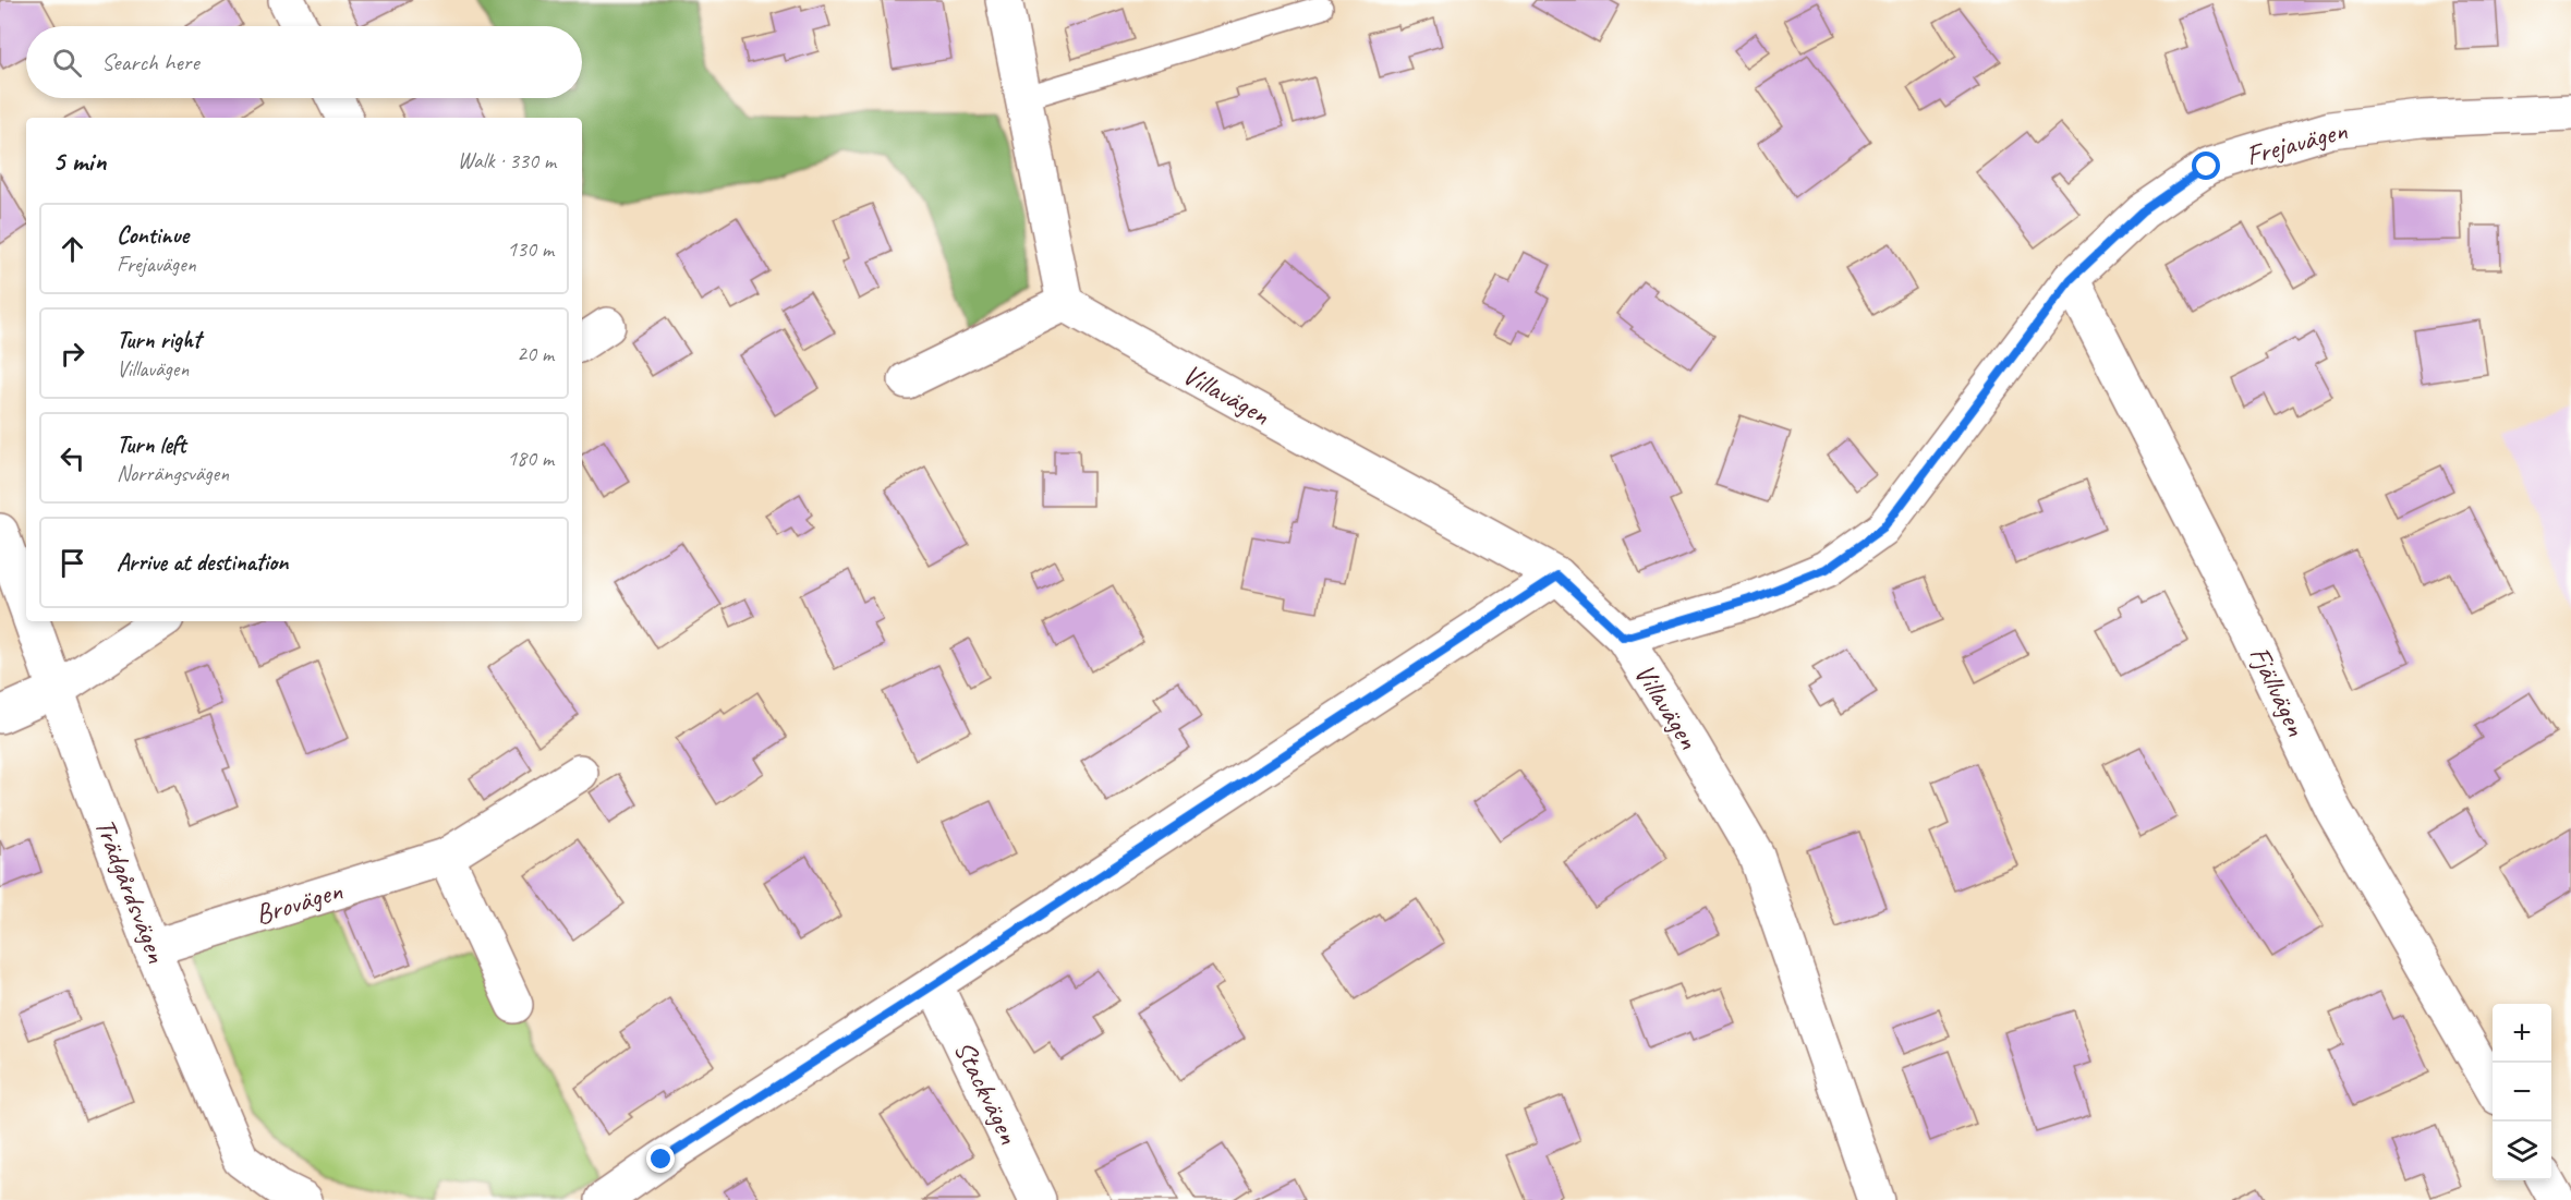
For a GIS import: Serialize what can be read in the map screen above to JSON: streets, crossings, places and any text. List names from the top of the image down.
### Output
{
  "streets": {
    "street": [
      "Frejavägen",
      "Villavägen",
      "Fjällvägen",
      "Trädgårdsvägen",
      "Brovägen",
      "Stackvägen"
    ]
  },
  "crossings": [
    ["Frejavägen", "Villavägen"],
    ["Frejavägen", "Fjällvägen"],
    ["Trädgårdsvägen", "Brovägen"]
  ],
  "page": {
    "search": "Search here",
    "heading": ["5 min", "Walk · 330 m"],
    "list": [
      ["Continue", "Frejavägen", "130 m"],
      ["Turn right", "Villavägen", "20 m"],
      ["Turn left", "Norrängsvägen", "180 m"],
      "Arrive at destination"
    ],
    "map_buttons": ["+", "−"]
  }
}
